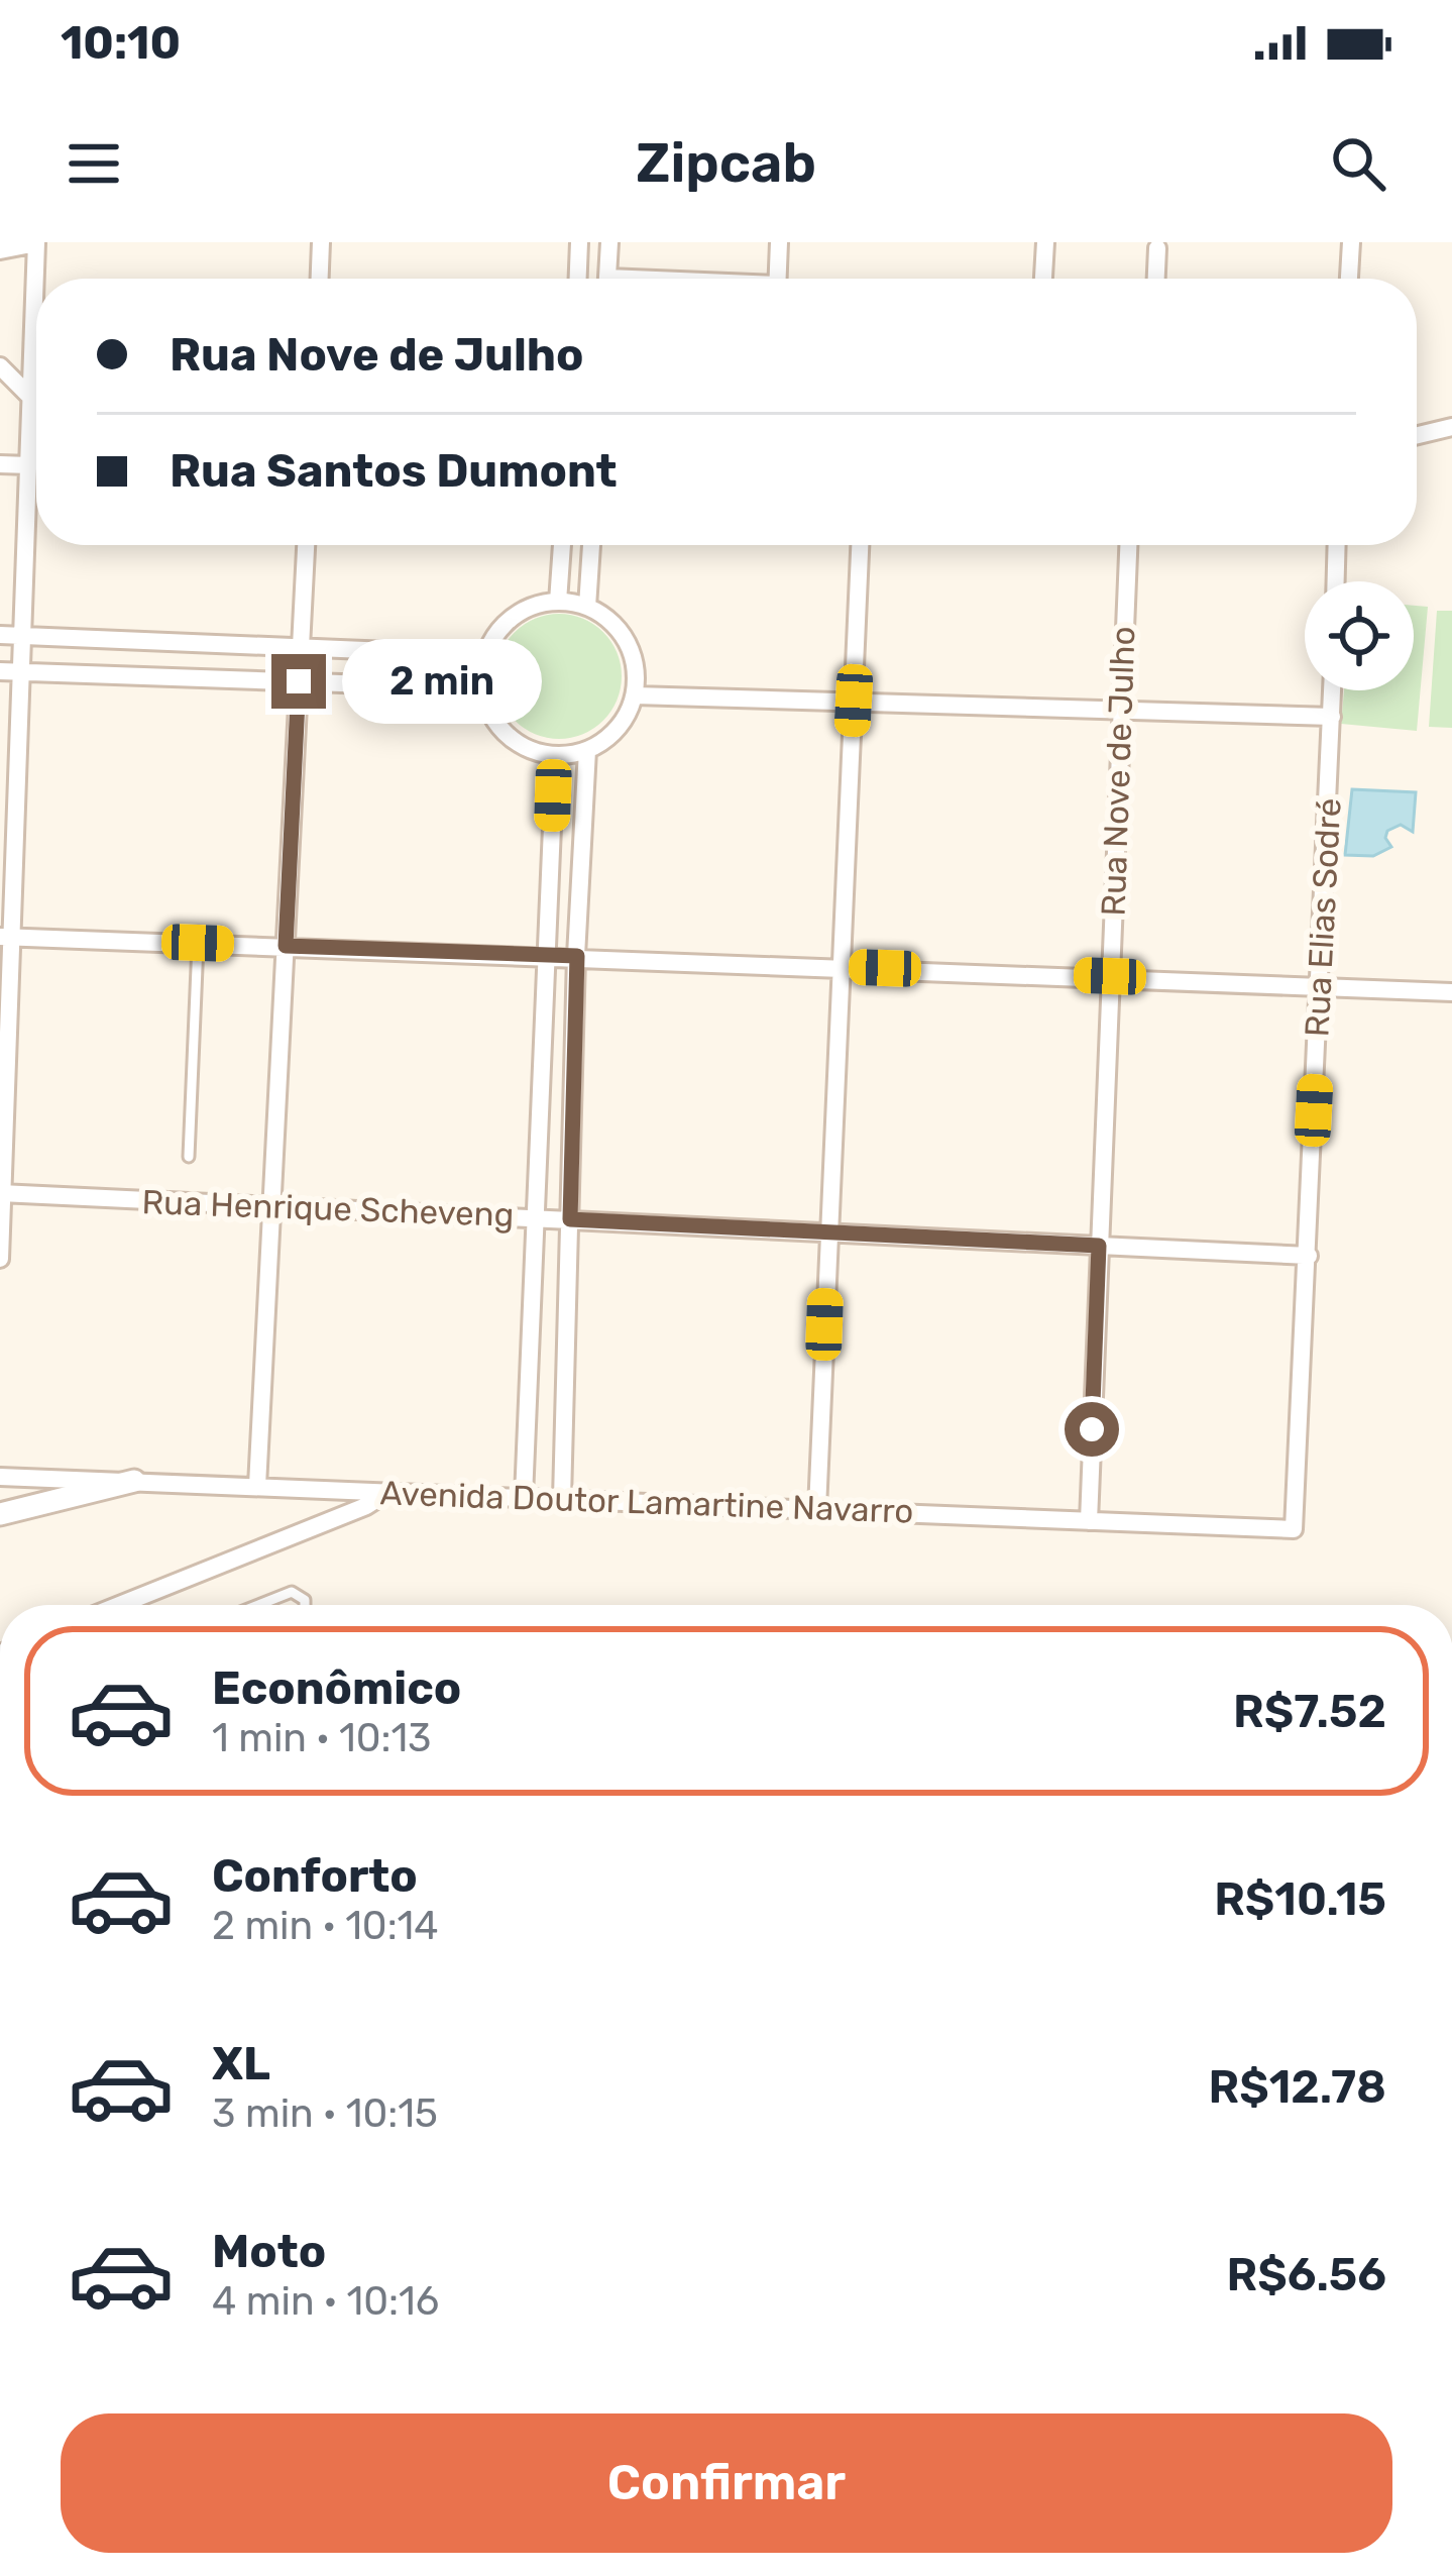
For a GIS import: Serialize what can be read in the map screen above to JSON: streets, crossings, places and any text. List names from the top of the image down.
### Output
{
  "streets": {
    "street": [
      "Rua Nove de Julho",
      "Rua Elias Sodré",
      "Rua Henrique Scheveng",
      "Avenida Doutor Lamartine Navarro"
    ]
  },
  "crossings": [
    ["Rua Nove de Julho", "Rua Henrique Scheveng"],
    ["Rua Nove de Julho", "Avenida Doutor Lamartine Navarro"],
    ["Rua Elias Sodré", "Rua Henrique Scheveng"],
    ["Rua Elias Sodré", "Avenida Doutor Lamartine Navarro"]
  ],
  "page": {
    "status": "10:10",
    "header": "Zipcab",
    "banner": ["Rua Nove de Julho", "Rua Santos Dumont"],
    "bubble": "2 min",
    "list": [
      {
        "name": "Econômico",
        "note": "1 min · 10:13",
        "value": "R$7.52"
      },
      {
        "name": "Conforto",
        "note": "2 min · 10:14",
        "value": "R$10.15"
      },
      {
        "name": "XL",
        "note": "3 min · 10:15",
        "value": "R$12.78"
      },
      {
        "name": "Moto",
        "note": "4 min · 10:16",
        "value": "R$6.56"
      }
    ],
    "buttons": "Confirmar"
  }
}
